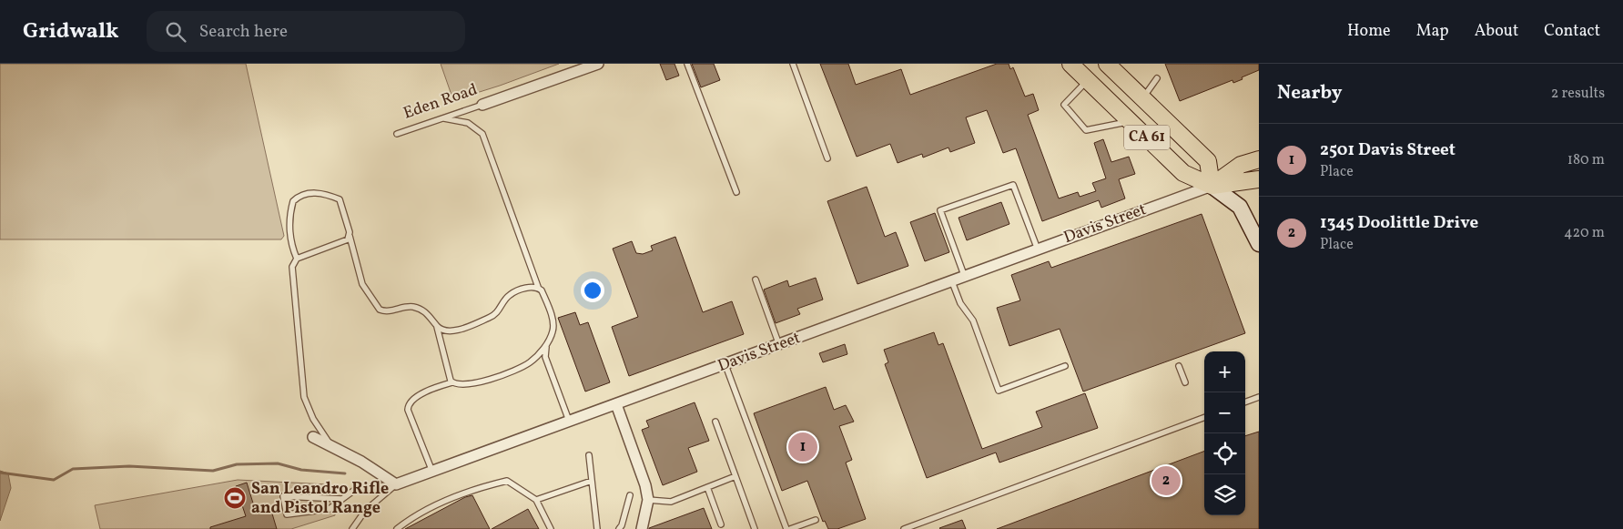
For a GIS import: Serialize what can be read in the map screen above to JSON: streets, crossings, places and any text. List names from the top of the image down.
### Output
{
  "streets": {
    "main road": ["CA 61", "Davis Street"],
    "street": ["Eden Road"]
  },
  "crossings": [
    ["CA 61", "Davis Street"]
  ],
  "places": {
    "sports": ["San Leandro Rifle and Pistol Range"]
  },
  "page": {
    "header": "Gridwalk",
    "search": "Search here",
    "nav": [
      "Home",
      "Map",
      "About",
      "Contact"
    ],
    "heading": ["Nearby", "2 results"],
    "list": [
      {
        "mark": "1",
        "name": "2501 Davis Street",
        "note": "Place",
        "value": "180 m"
      },
      {
        "mark": "2",
        "name": "1345 Doolittle Drive",
        "note": "Place",
        "value": "420 m"
      }
    ],
    "map_buttons": ["+", "−"],
    "pins": ["1", "2"]
  }
}
